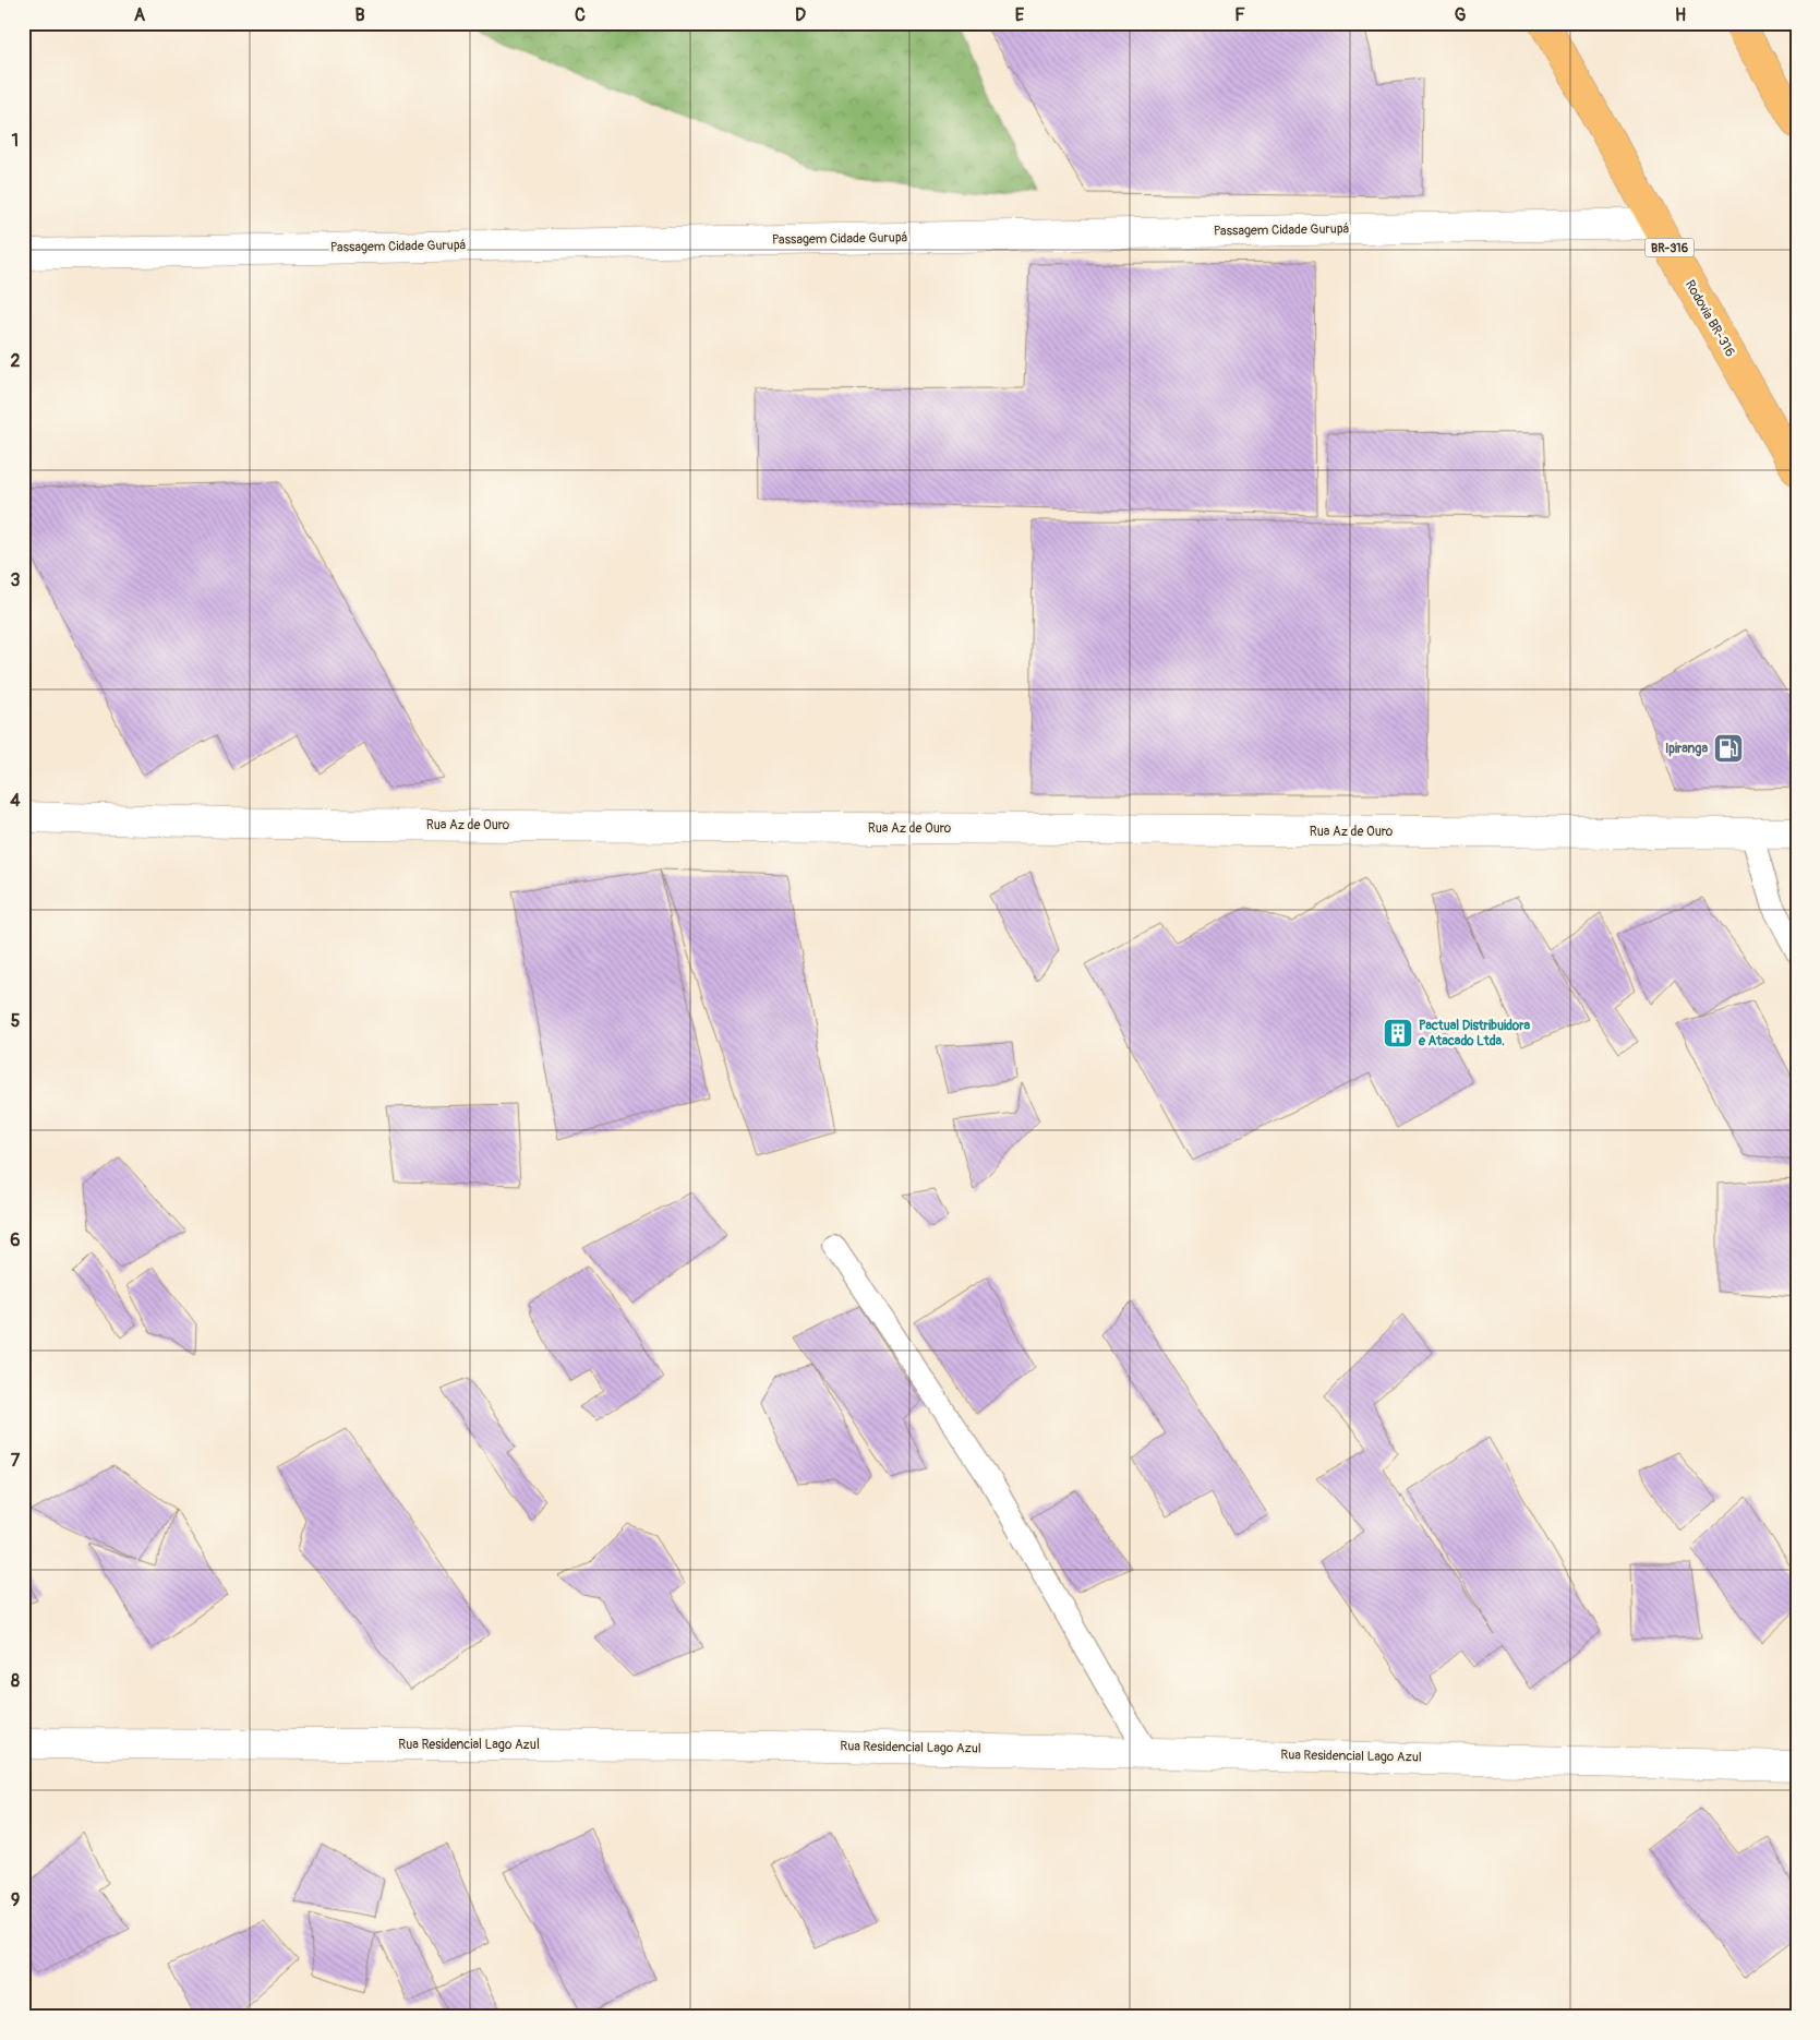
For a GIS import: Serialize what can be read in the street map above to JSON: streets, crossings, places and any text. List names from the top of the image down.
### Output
{
  "streets": {
    "highway": ["BR-316", "Rodovia BR-316"],
    "street": ["Passagem Cidade Gurupá", "Rua Az de Ouro", "Rua Residencial Lago Azul"]
  },
  "crossings": [
    ["Passagem Cidade Gurupá", "Rodovia BR-316"]
  ],
  "places": {
    "fuel station": ["Ipiranga"],
    "building": ["Pactual Distribuidora e Atacado Ltda."]
  },
  "grid": {
    "columns": [
      "A",
      "B",
      "C",
      "D",
      "E",
      "F",
      "G",
      "H"
    ],
    "rows": [
      "1",
      "2",
      "3",
      "4",
      "5",
      "6",
      "7",
      "8",
      "9"
    ]
  }
}
